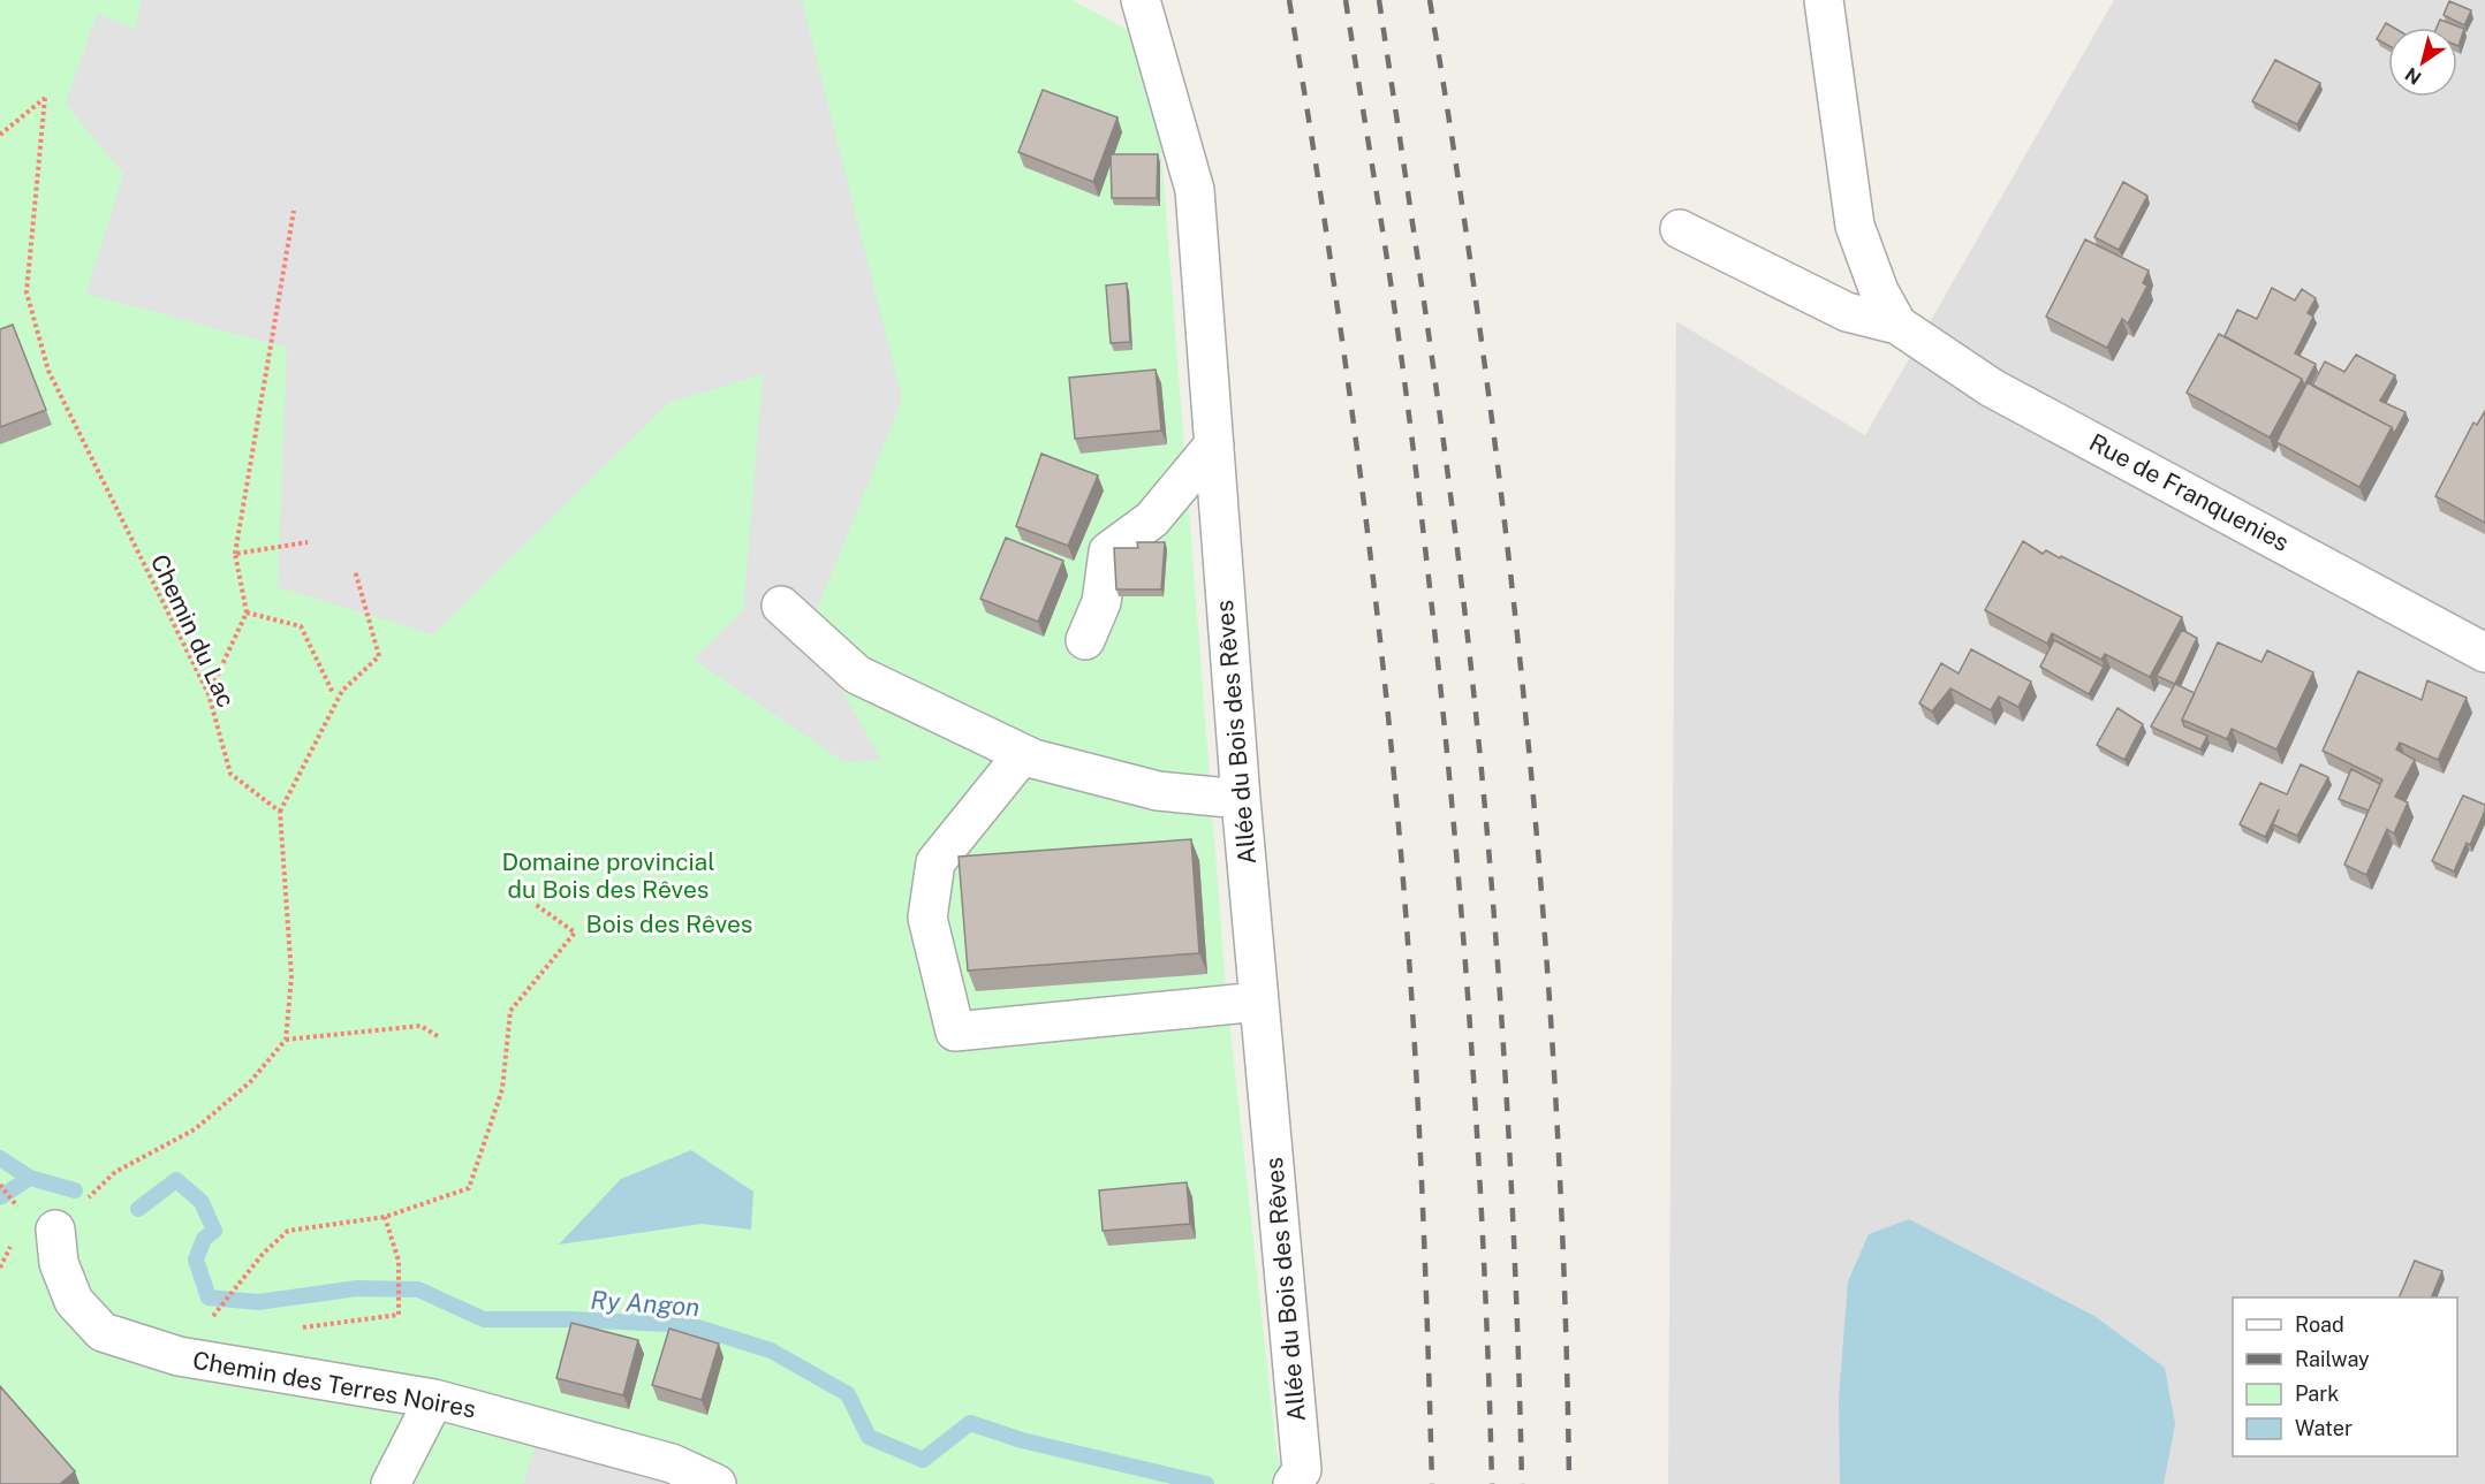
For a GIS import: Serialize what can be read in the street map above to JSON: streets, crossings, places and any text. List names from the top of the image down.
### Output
{
  "streets": {
    "street": ["Rue de Franquenies", "Allée du Bois des Rêves", "Chemin des Terres Noires"],
    "path": ["Chemin du Lac"]
  },
  "water": ["Ry Angon"],
  "parks": ["Domaine provincial du Bois des Rêves", "Bois des Rêves"],
  "legend": [
    "Road",
    "Railway",
    "Park",
    "Water"
  ],
  "north": "bottom left"
}
